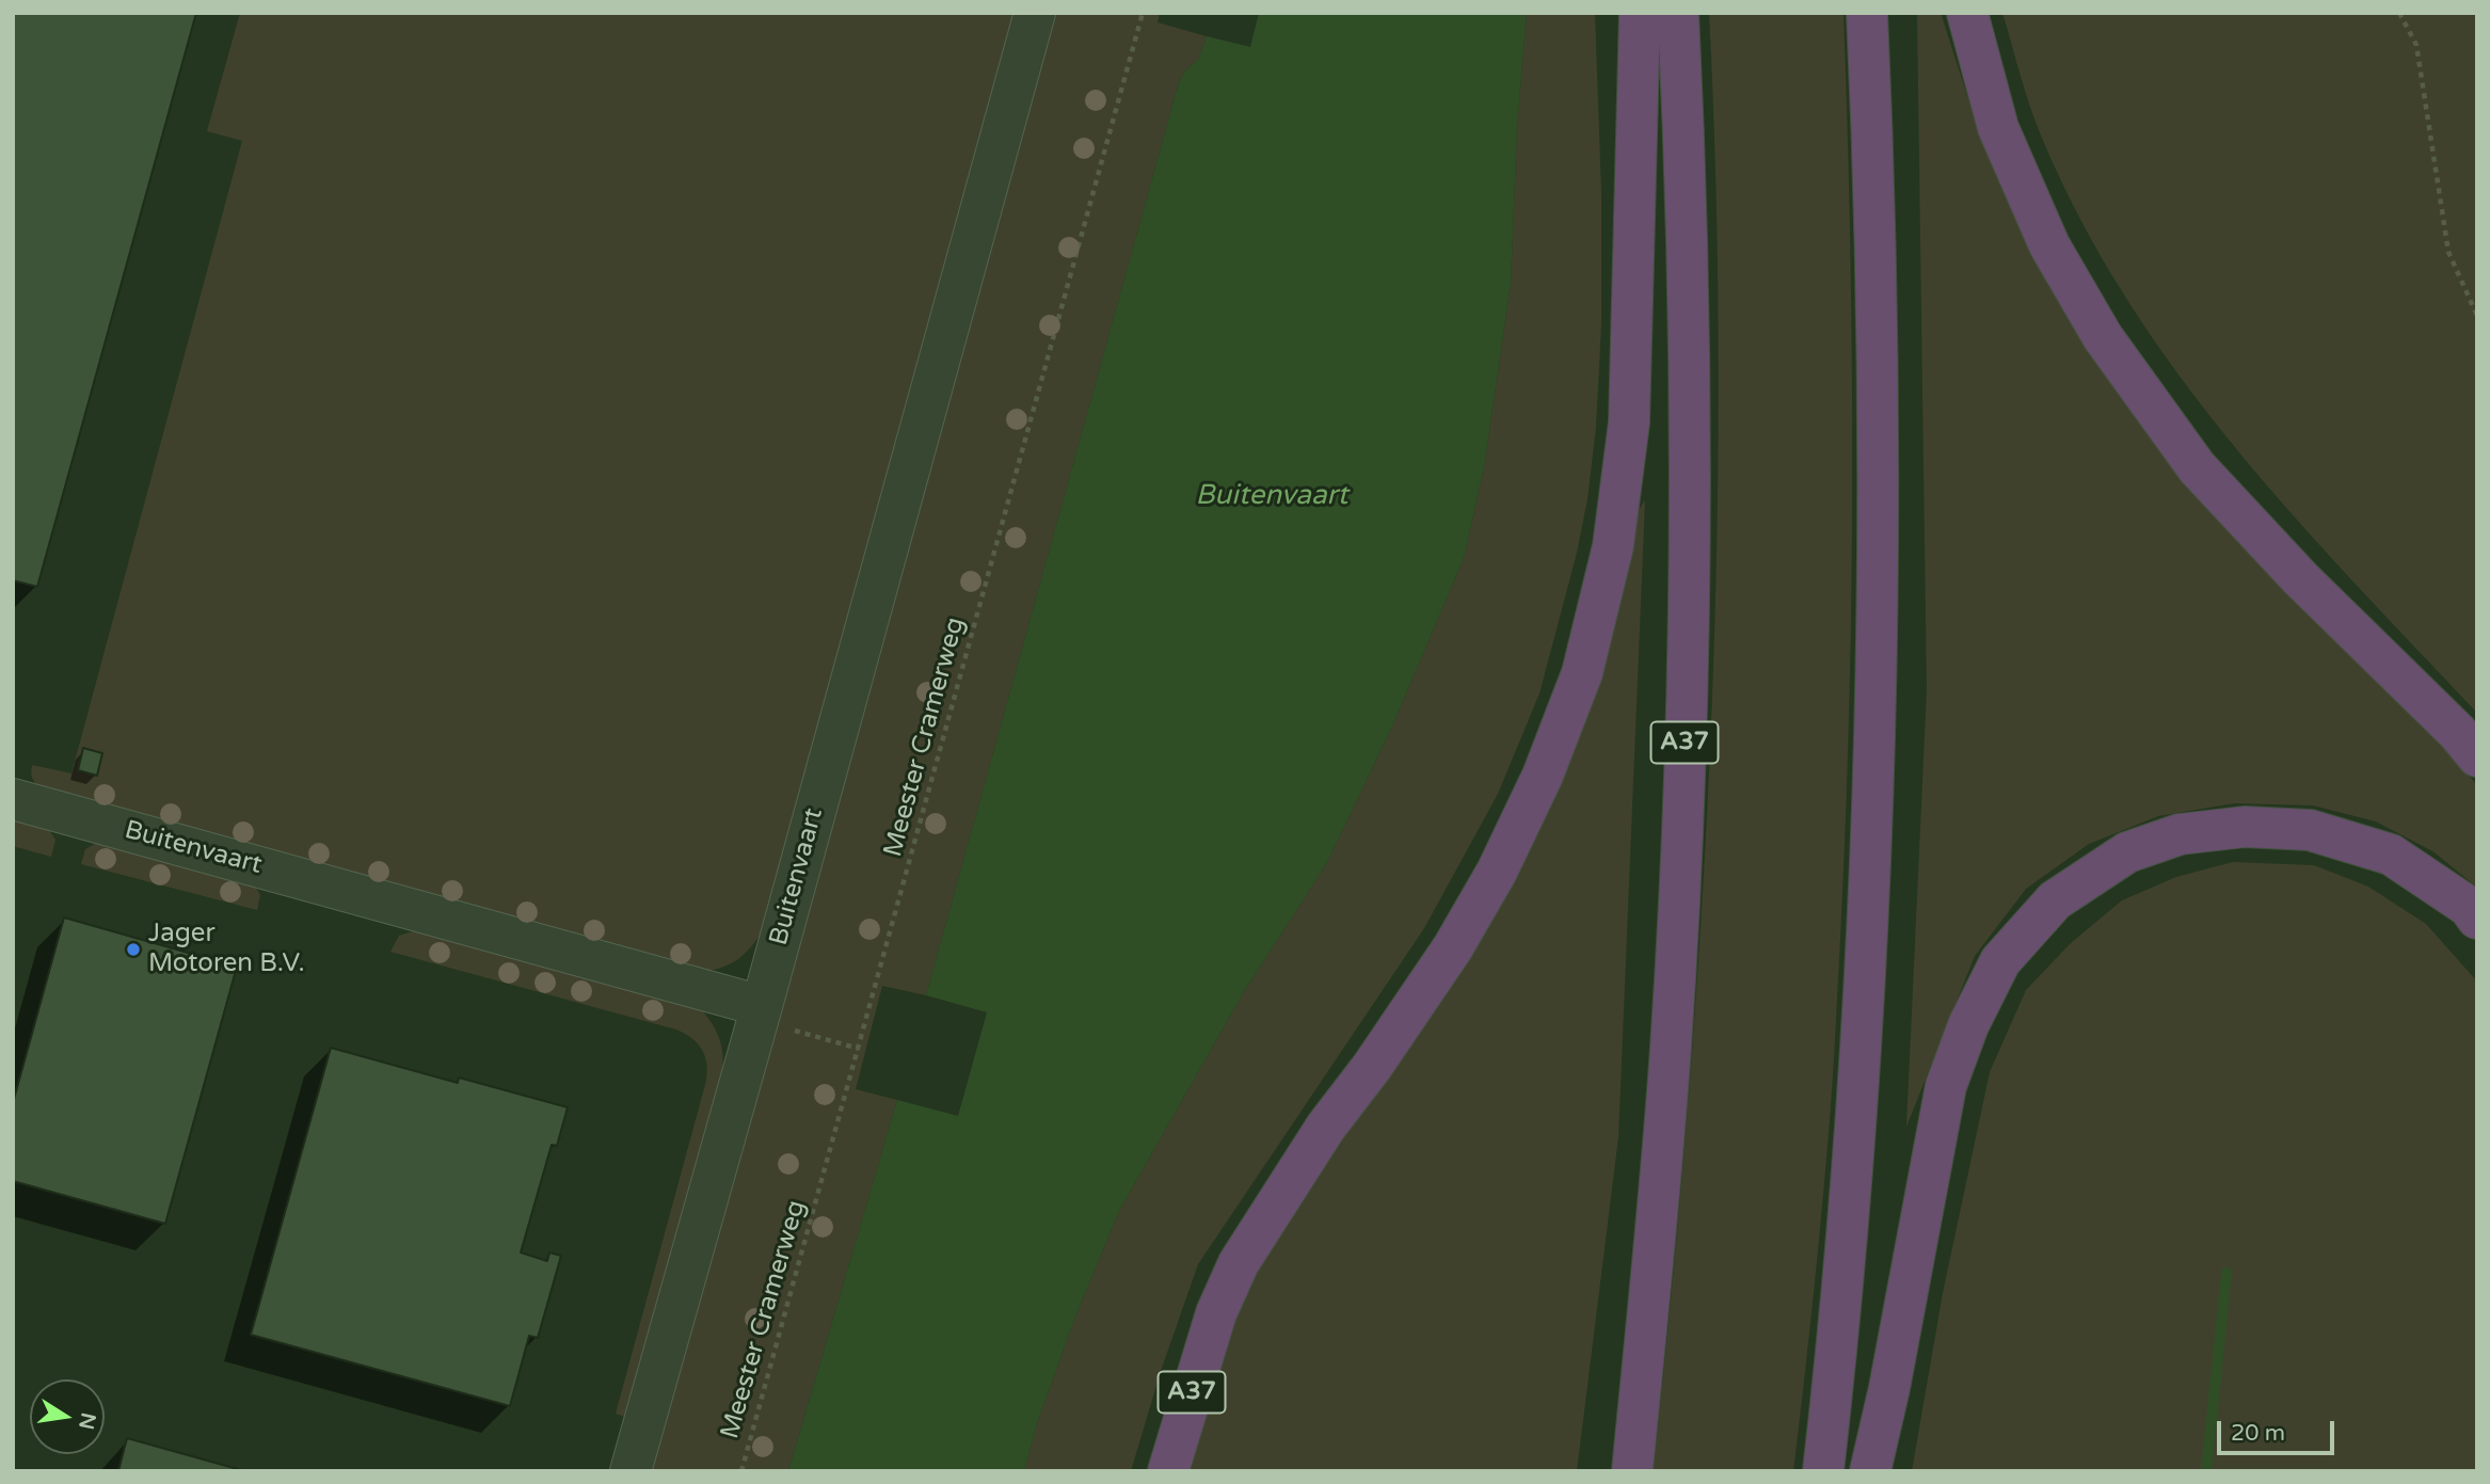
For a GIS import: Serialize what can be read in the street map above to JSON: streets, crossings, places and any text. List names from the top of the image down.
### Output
{
  "streets": {
    "highway": ["A37"],
    "street": ["Buitenvaart"],
    "path": ["Meester Cramerweg"]
  },
  "water": ["Buitenvaart"],
  "places": ["Jager Motoren B.V."],
  "scale_bar": "20 m",
  "north": "right"
}
